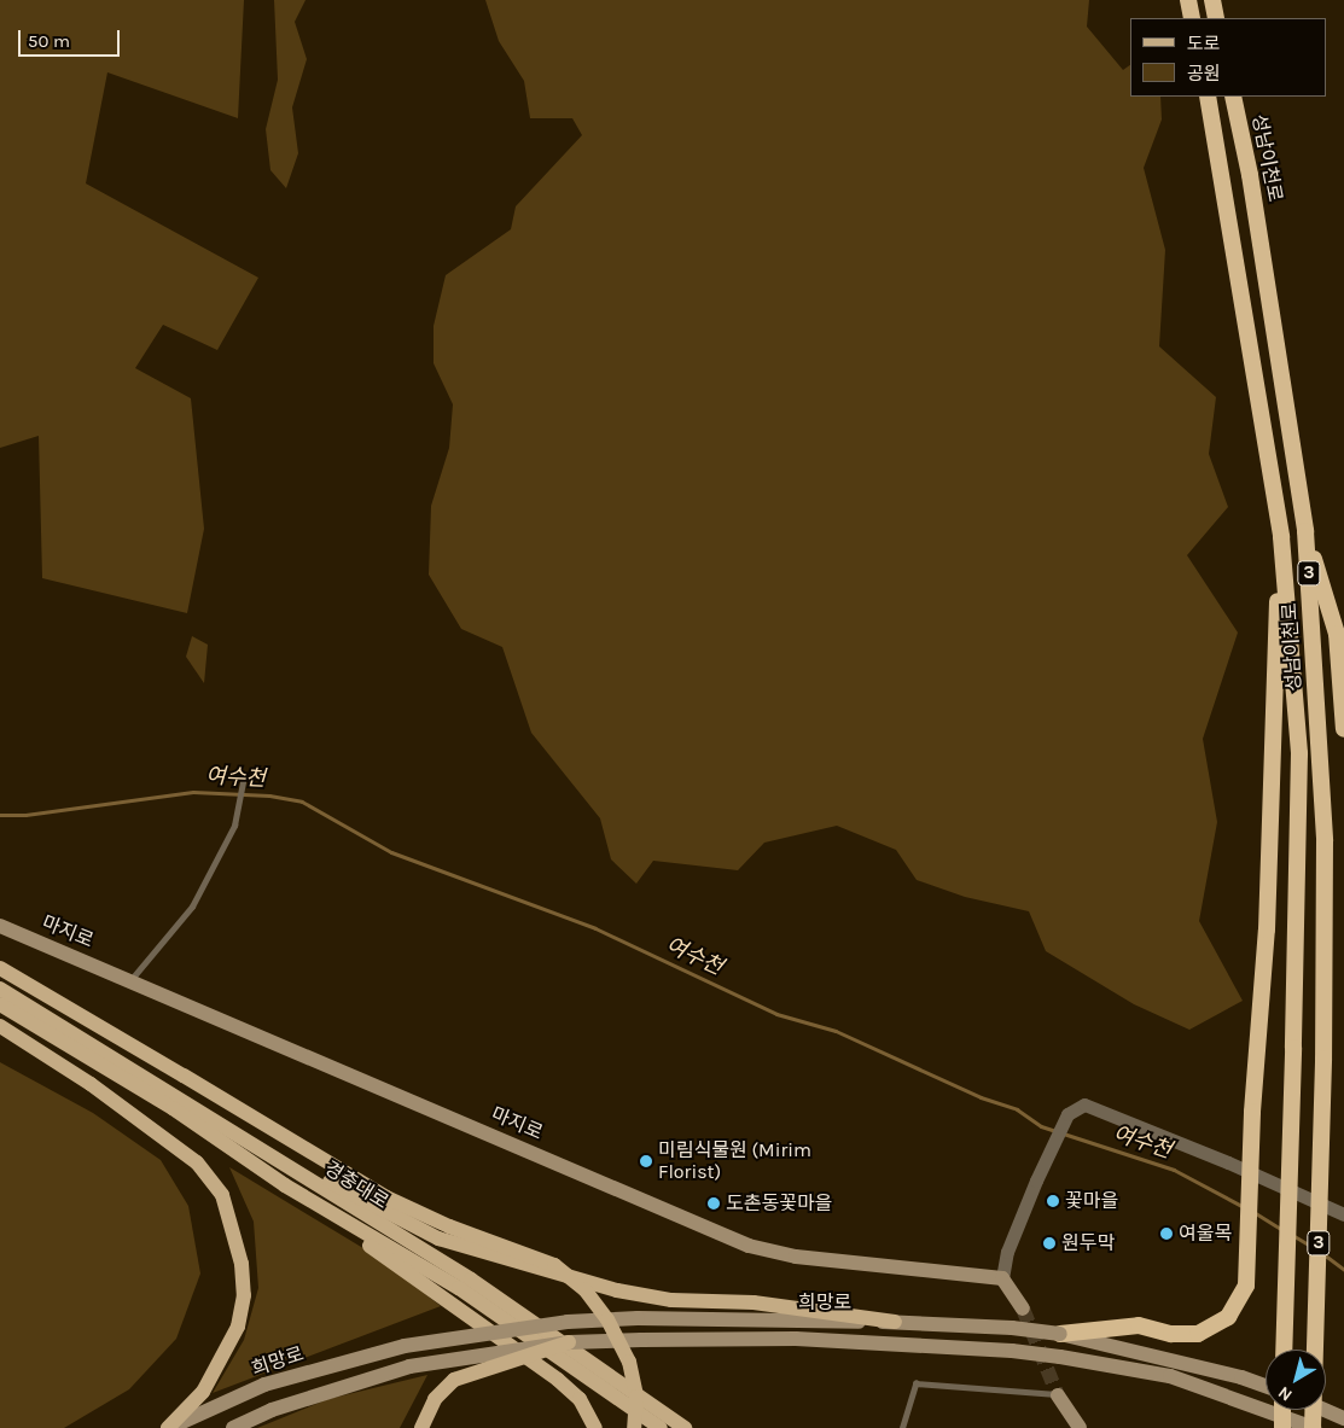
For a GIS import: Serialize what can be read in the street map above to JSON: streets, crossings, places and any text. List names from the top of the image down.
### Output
{
  "streets": {
    "highway": ["성남이천로", "3"],
    "main road": ["마지로", "경충대로", "희망로"]
  },
  "crossings": [
    ["성남이천로", "희망로"]
  ],
  "water": ["여수천"],
  "places": [
    "미림식물원 (Mirim Florist)",
    "꽃마을",
    "도촌동꽃마을",
    "여울목",
    "원두막"
  ],
  "legend": ["도로", "공원"],
  "scale_bar": "50 m",
  "north": "bottom left"
}
